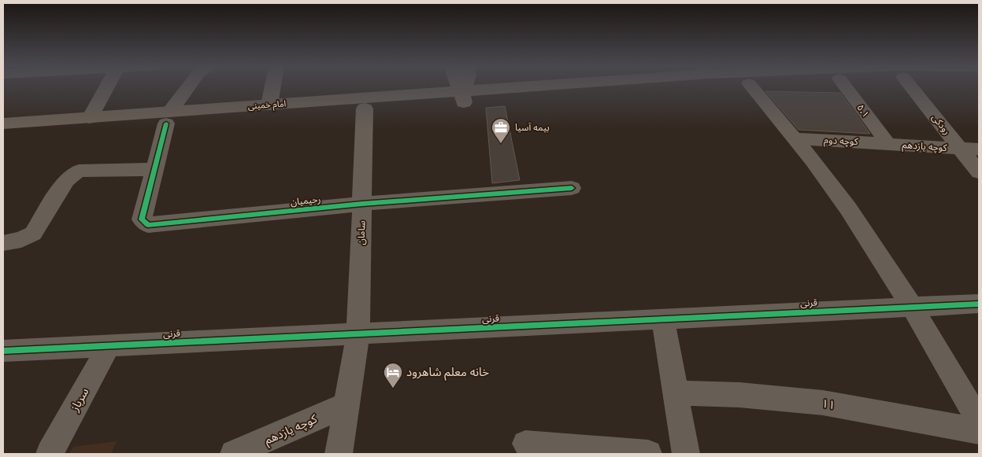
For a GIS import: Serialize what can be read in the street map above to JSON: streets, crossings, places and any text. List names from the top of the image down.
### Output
{
  "streets": {
    "main road": ["امام خمینی"],
    "street": [
      "۵.۱",
      "رودکی",
      "کوچه دوم",
      "کوچه یازدهم",
      "رحیمیان",
      "سامان",
      "قرنی",
      "سرباز",
      "۱۱"
    ]
  },
  "crossings": [
    ["امام خمینی", "رحیمیان"],
    ["امام خمینی", "سامان"],
    ["۵.۱", "کوچه دوم"],
    ["۵.۱", "کوچه یازدهم"],
    ["رودکی", "کوچه یازدهم"],
    ["کوچه دوم", "کوچه یازدهم"],
    ["کوچه یازدهم", "سامان"],
    ["رحیمیان", "سامان"],
    ["سامان", "قرنی"],
    ["قرنی", "سرباز"]
  ],
  "places": {
    "office": ["بیمه آسیا"],
    "hotel": ["خانه معلم شاهرود"]
  }
}
